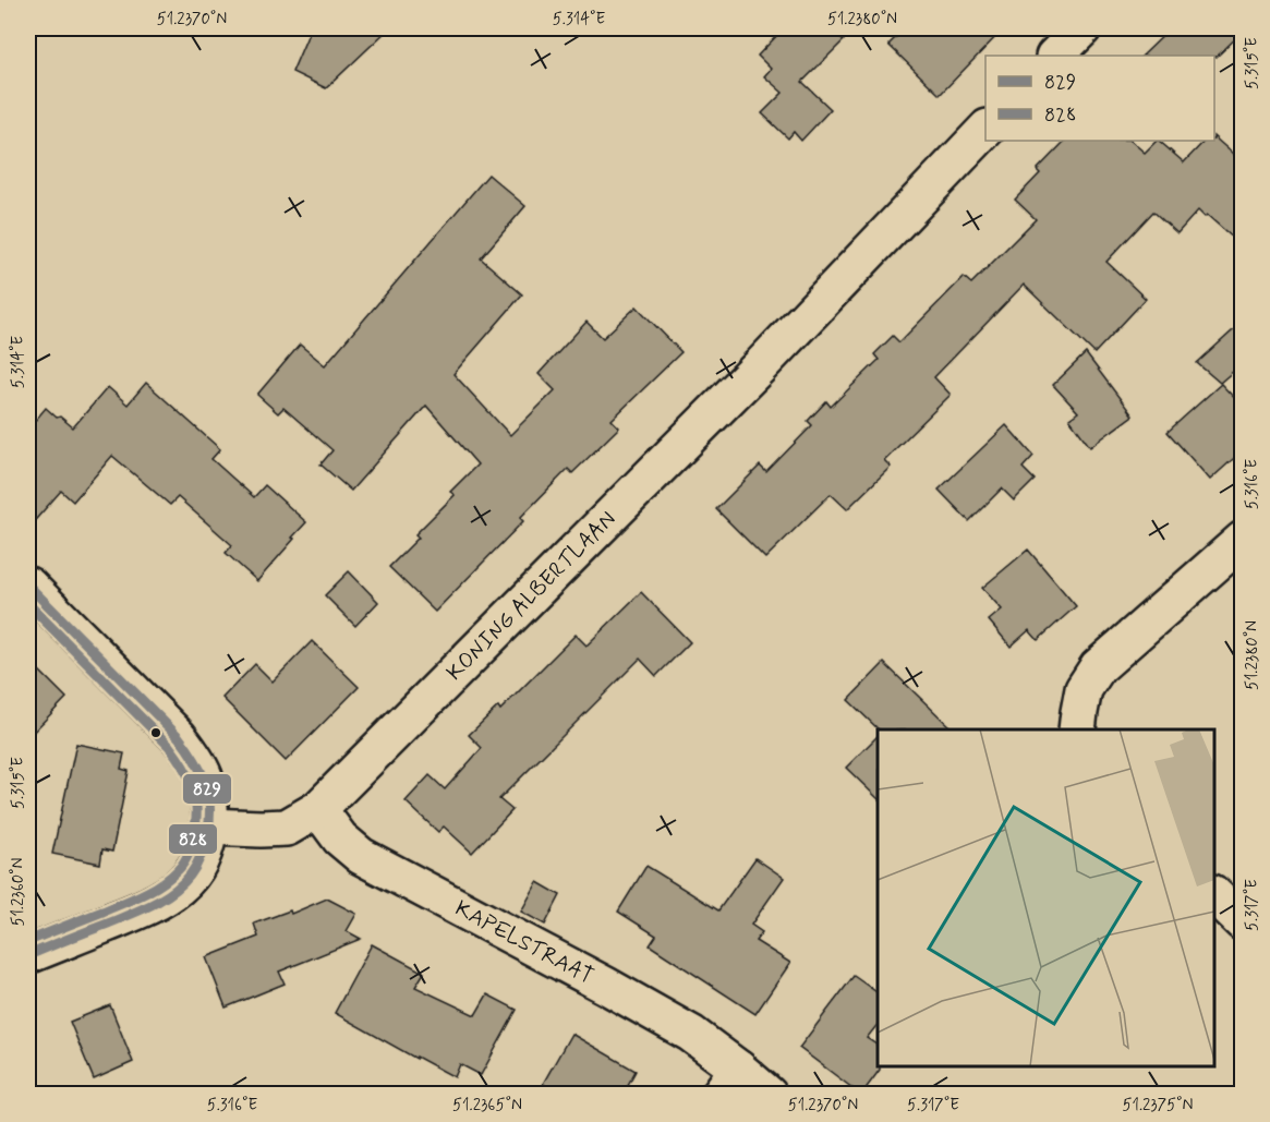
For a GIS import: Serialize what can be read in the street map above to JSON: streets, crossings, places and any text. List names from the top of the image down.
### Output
{
  "streets": {
    "street": ["KONING ALBERTLAAN", "KAPELSTRAAT"]
  },
  "crossings": [
    ["KONING ALBERTLAAN", "KAPELSTRAAT"]
  ],
  "lines": ["transit line 829", "transit line 828"],
  "legend": ["829", "828"],
  "coordinates": [
    "51.2370°N",
    "5.314°E",
    "51.2380°N",
    "5.315°E",
    "5.316°E",
    "51.2360°N",
    "5.317°E",
    "51.2365°N",
    "51.2375°N"
  ]
}
